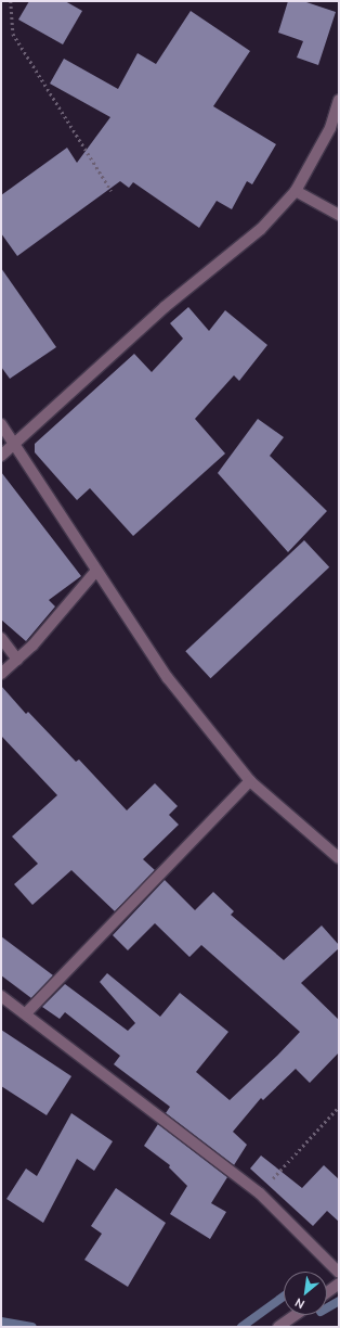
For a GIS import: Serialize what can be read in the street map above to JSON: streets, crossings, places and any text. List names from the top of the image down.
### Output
{
  "north": "bottom left"
}
